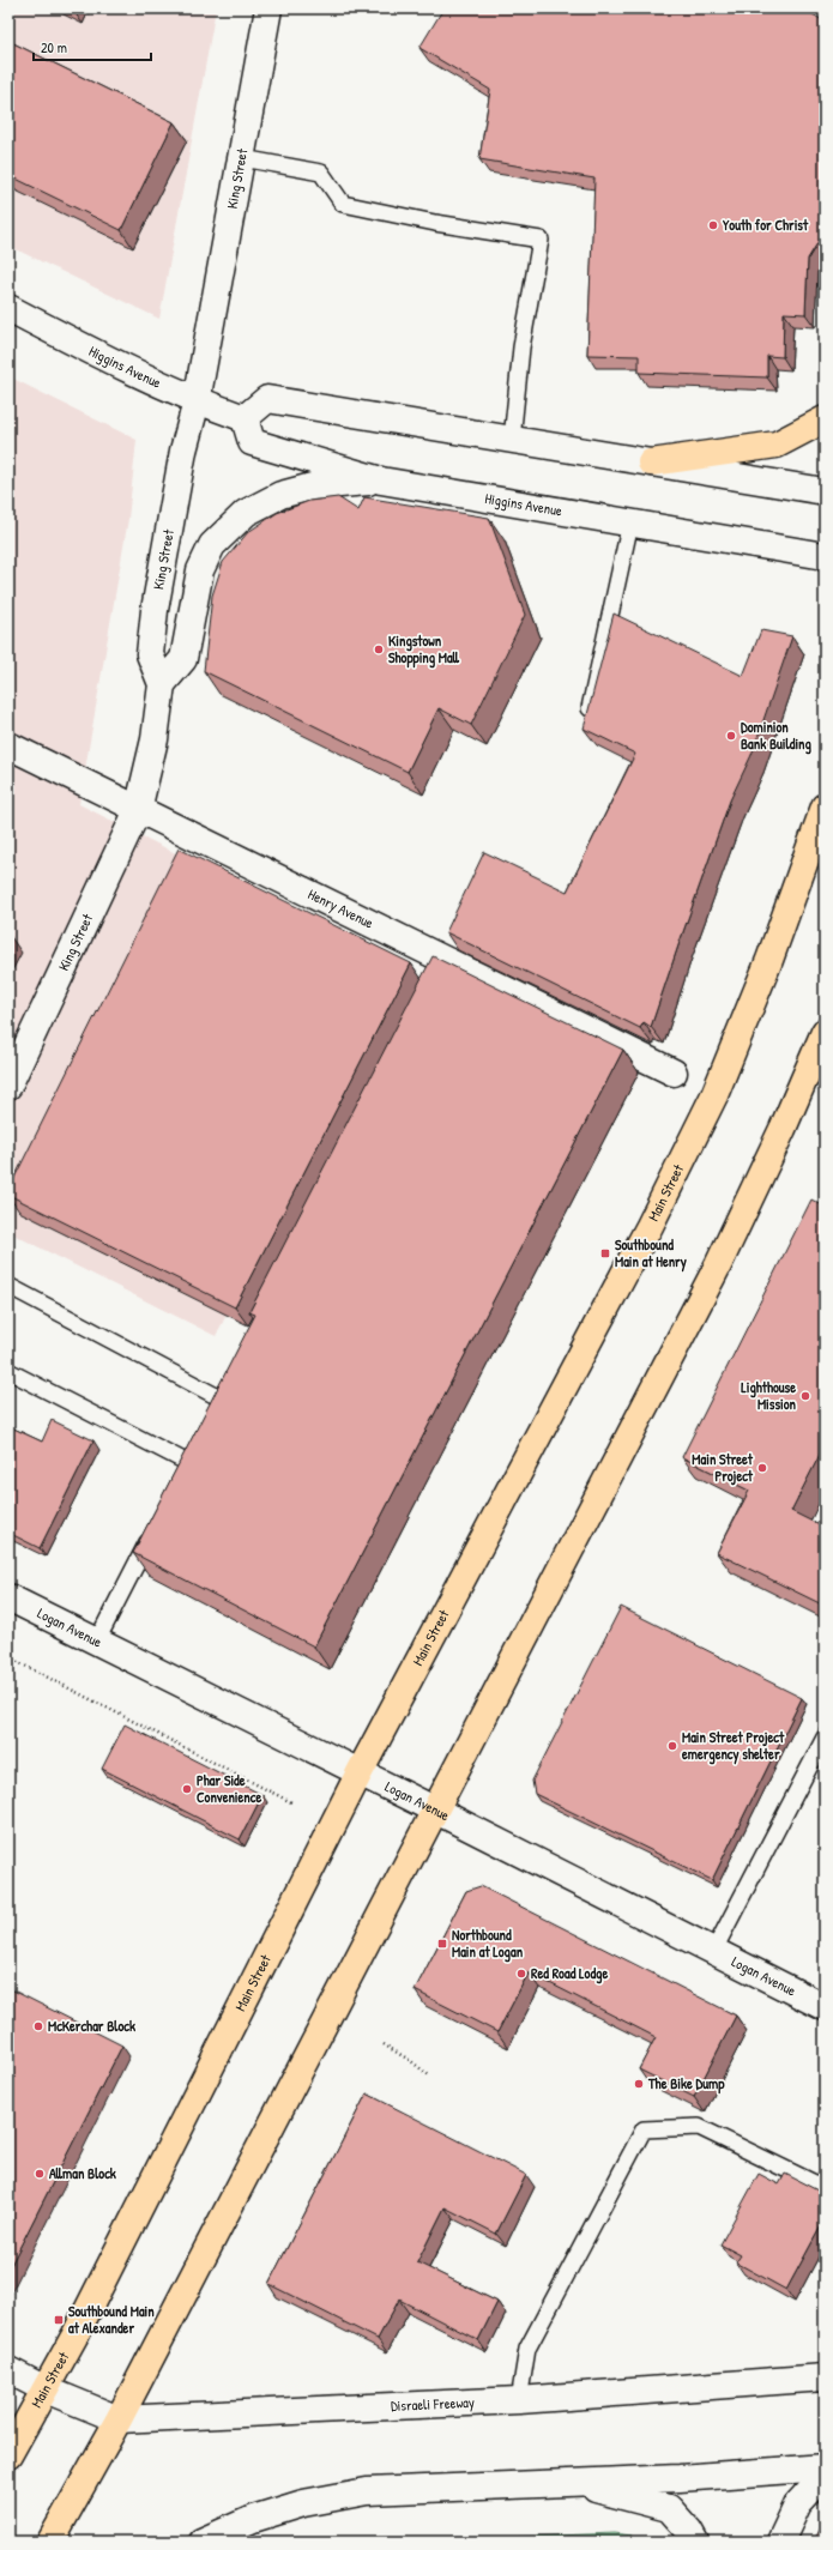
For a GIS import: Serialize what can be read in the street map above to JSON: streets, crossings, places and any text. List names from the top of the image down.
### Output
{
  "streets": {
    "main road": [
      "King Street",
      "Higgins Avenue",
      "Henry Avenue",
      "Main Street",
      "Logan Avenue",
      "Disraeli Freeway"
    ]
  },
  "crossings": [
    ["King Street", "Higgins Avenue"],
    ["King Street", "Henry Avenue"],
    ["Main Street", "Logan Avenue"],
    ["Main Street", "Disraeli Freeway"]
  ],
  "places": {
    "other": [
      "Youth for Christ",
      "Kingstown Shopping Mall",
      "Dominion Bank Building",
      "Lighthouse Mission",
      "Main Street Project",
      "Main Street Project emergency shelter",
      "Phar Side Convenience",
      "Red Road Lodge",
      "McKerchar Block",
      "The Bike Dump",
      "Allman Block"
    ],
    "transit": ["Southbound Main at Henry", "Northbound Main at Logan", "Southbound Main at Alexander"]
  },
  "scale_bar": "20 m"
}
